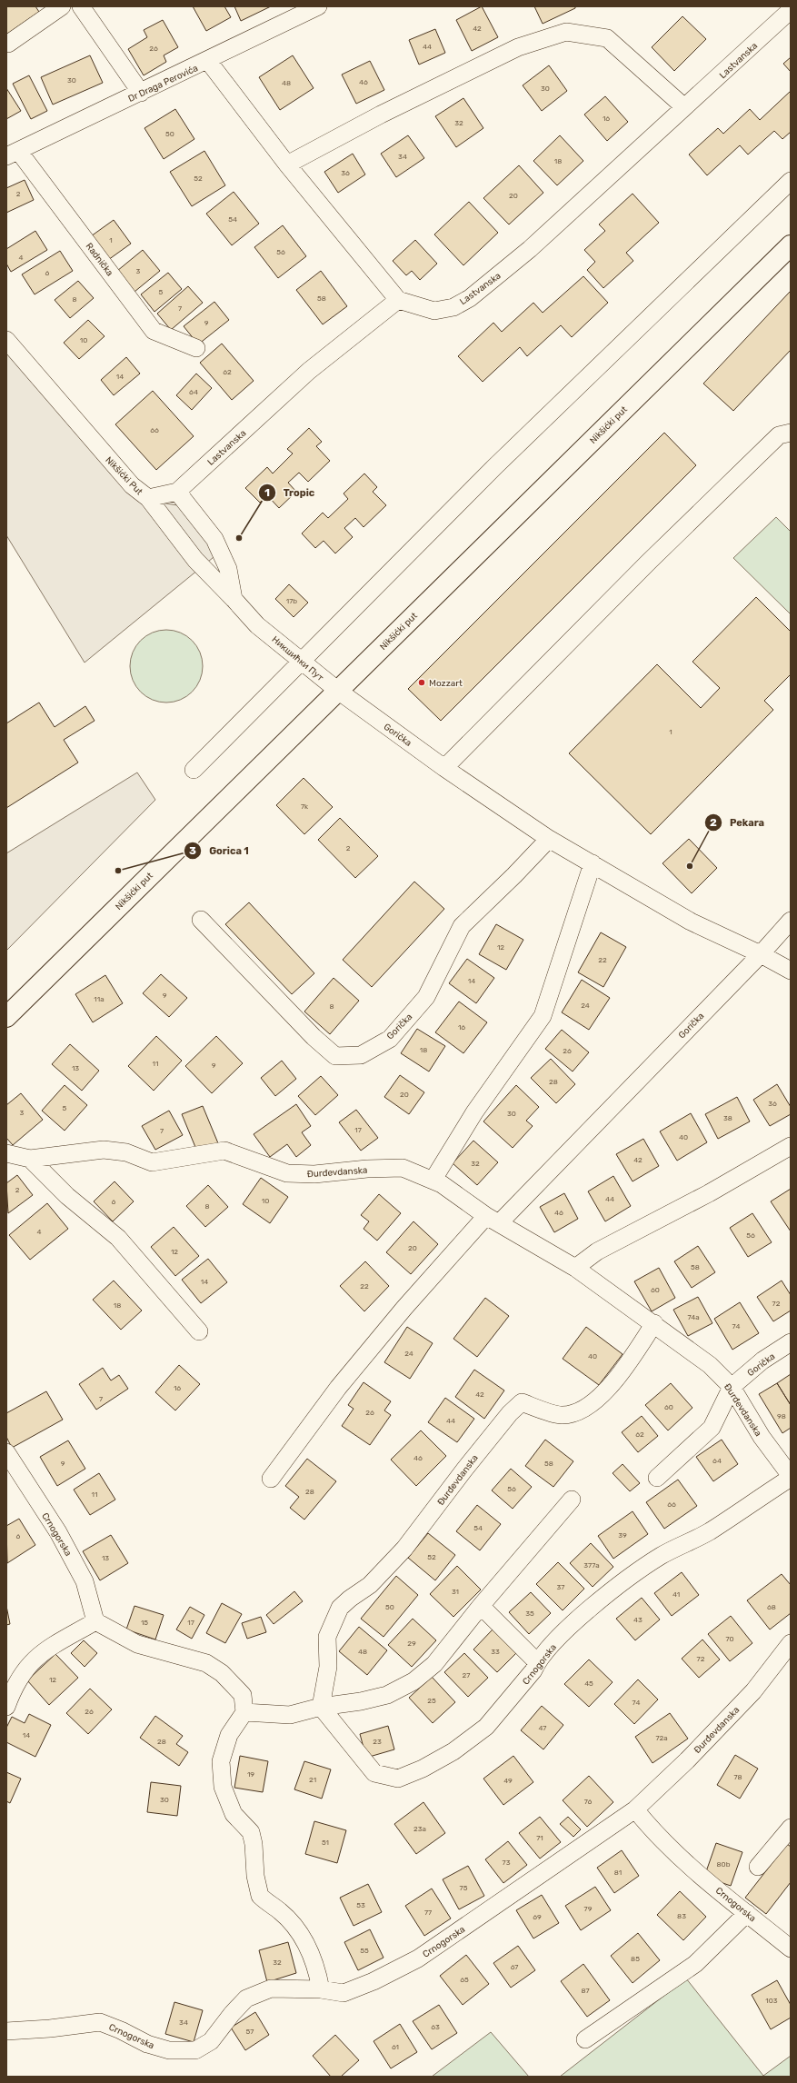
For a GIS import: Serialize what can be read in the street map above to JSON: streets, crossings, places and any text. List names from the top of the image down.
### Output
{
  "streets": {
    "main road": ["Nikšićki put"],
    "street": [
      "Lastvanska",
      "Dr Draga Perovića",
      "Radnička",
      "Nikšićki Put",
      "Никшићки Пут",
      "Gorička",
      "Đurđevdanska",
      "Crnogorska"
    ]
  },
  "crossings": [
    ["Lastvanska", "Nikšićki Put"],
    ["Dr Draga Perovića", "Radnička"],
    ["Nikšićki put", "Никшићки Пут"],
    ["Nikšićki put", "Gorička"],
    ["Никшићки Пут", "Gorička"],
    ["Gorička", "Đurđevdanska"],
    ["Đurđevdanska", "Crnogorska"]
  ],
  "places": [
    "Tropic",
    "Mozzart",
    "Pekara",
    "Gorica 1"
  ],
  "house_numbers": [
    "42",
    "44",
    "26",
    "30",
    "46",
    "48",
    "30",
    "16",
    "32",
    "50",
    "34",
    "18",
    "36",
    "52",
    "2",
    "20",
    "54",
    "1",
    "56",
    "4",
    "3",
    "6",
    "5",
    "58",
    "8",
    "7",
    "9",
    "10",
    "62",
    "14",
    "64",
    "66",
    "17b",
    "1",
    "7k",
    "2",
    "12",
    "22",
    "14",
    "9",
    "11a",
    "24",
    "8",
    "16",
    "18",
    "26",
    "11",
    "9",
    "13",
    "28",
    "20",
    "36",
    "5",
    "3",
    "30",
    "38",
    "17",
    "7",
    "40",
    "42",
    "32",
    "2",
    "44",
    "10",
    "6",
    "8",
    "46",
    "4",
    "56",
    "20",
    "12",
    "58",
    "14",
    "22",
    "60",
    "72",
    "18",
    "74a",
    "74",
    "24",
    "40",
    "16",
    "42",
    "7",
    "60",
    "26",
    "98",
    "44",
    "62",
    "46",
    "64",
    "9",
    "58",
    "56",
    "28",
    "11",
    "66",
    "54",
    "39",
    "6",
    "52",
    "13",
    "377a",
    "37",
    "31",
    "41",
    "50",
    "68",
    "35",
    "43",
    "15",
    "17",
    "70",
    "29",
    "48",
    "33",
    "72",
    "27",
    "12",
    "45",
    "25",
    "74",
    "26",
    "47",
    "14",
    "72а",
    "28",
    "23",
    "19",
    "78",
    "21",
    "49",
    "30",
    "76",
    "23а",
    "71",
    "51",
    "73",
    "80b",
    "81",
    "75",
    "53",
    "79",
    "77",
    "83",
    "69",
    "55",
    "85",
    "32",
    "67",
    "65",
    "87",
    "103",
    "34",
    "63",
    "57",
    "61"
  ]
}
